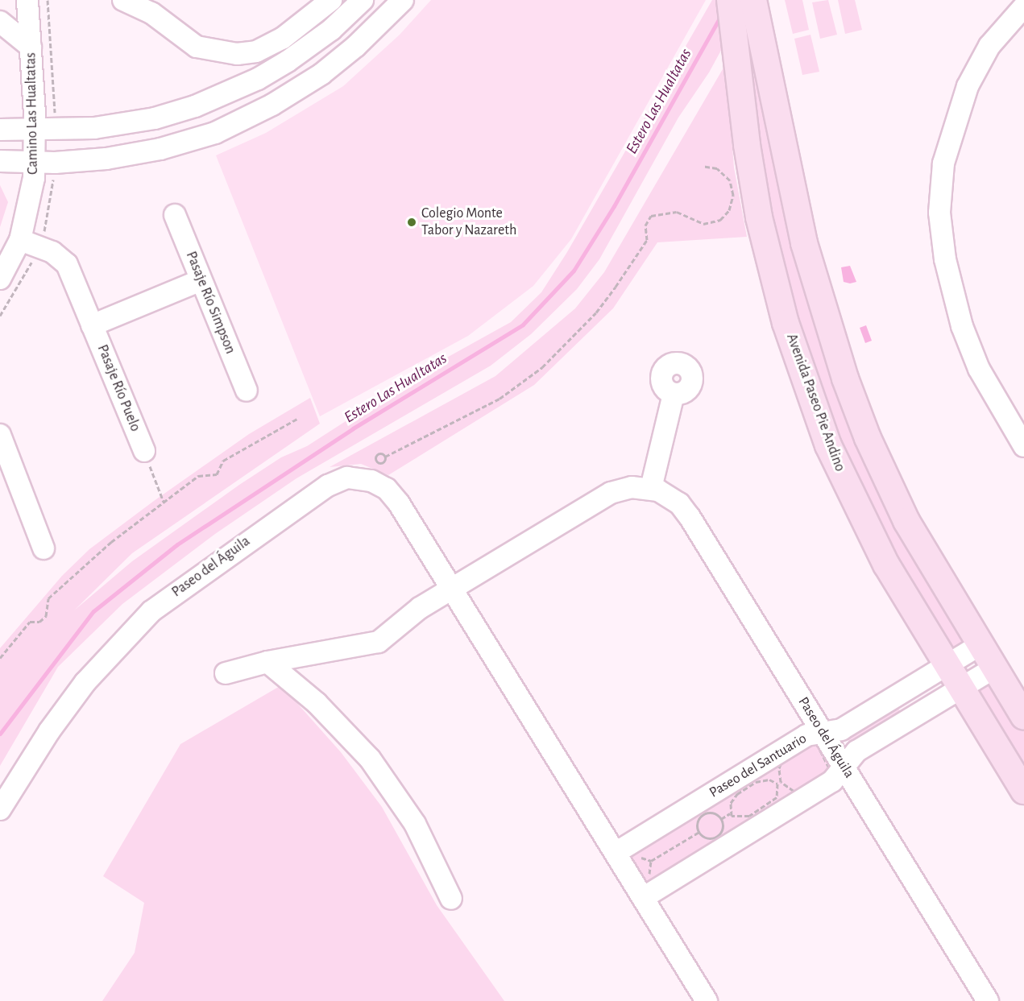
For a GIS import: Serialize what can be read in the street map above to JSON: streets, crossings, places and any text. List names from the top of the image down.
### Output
{
  "streets": {
    "main road": ["Avenida Paseo Pie Andino"],
    "street": [
      "Camino Las Hualtatas",
      "Pasaje Río Simpson",
      "Pasaje Río Puelo",
      "Paseo del Águila",
      "Paseo del Santuario"
    ]
  },
  "crossings": [
    ["Camino Las Hualtatas", "Pasaje Río Puelo"],
    ["Avenida Paseo Pie Andino", "Paseo del Santuario"],
    ["Paseo del Águila", "Paseo del Santuario"]
  ],
  "water": ["Estero Las Hualtatas"],
  "places": ["Colegio Monte Tabor y Nazareth"]
}
